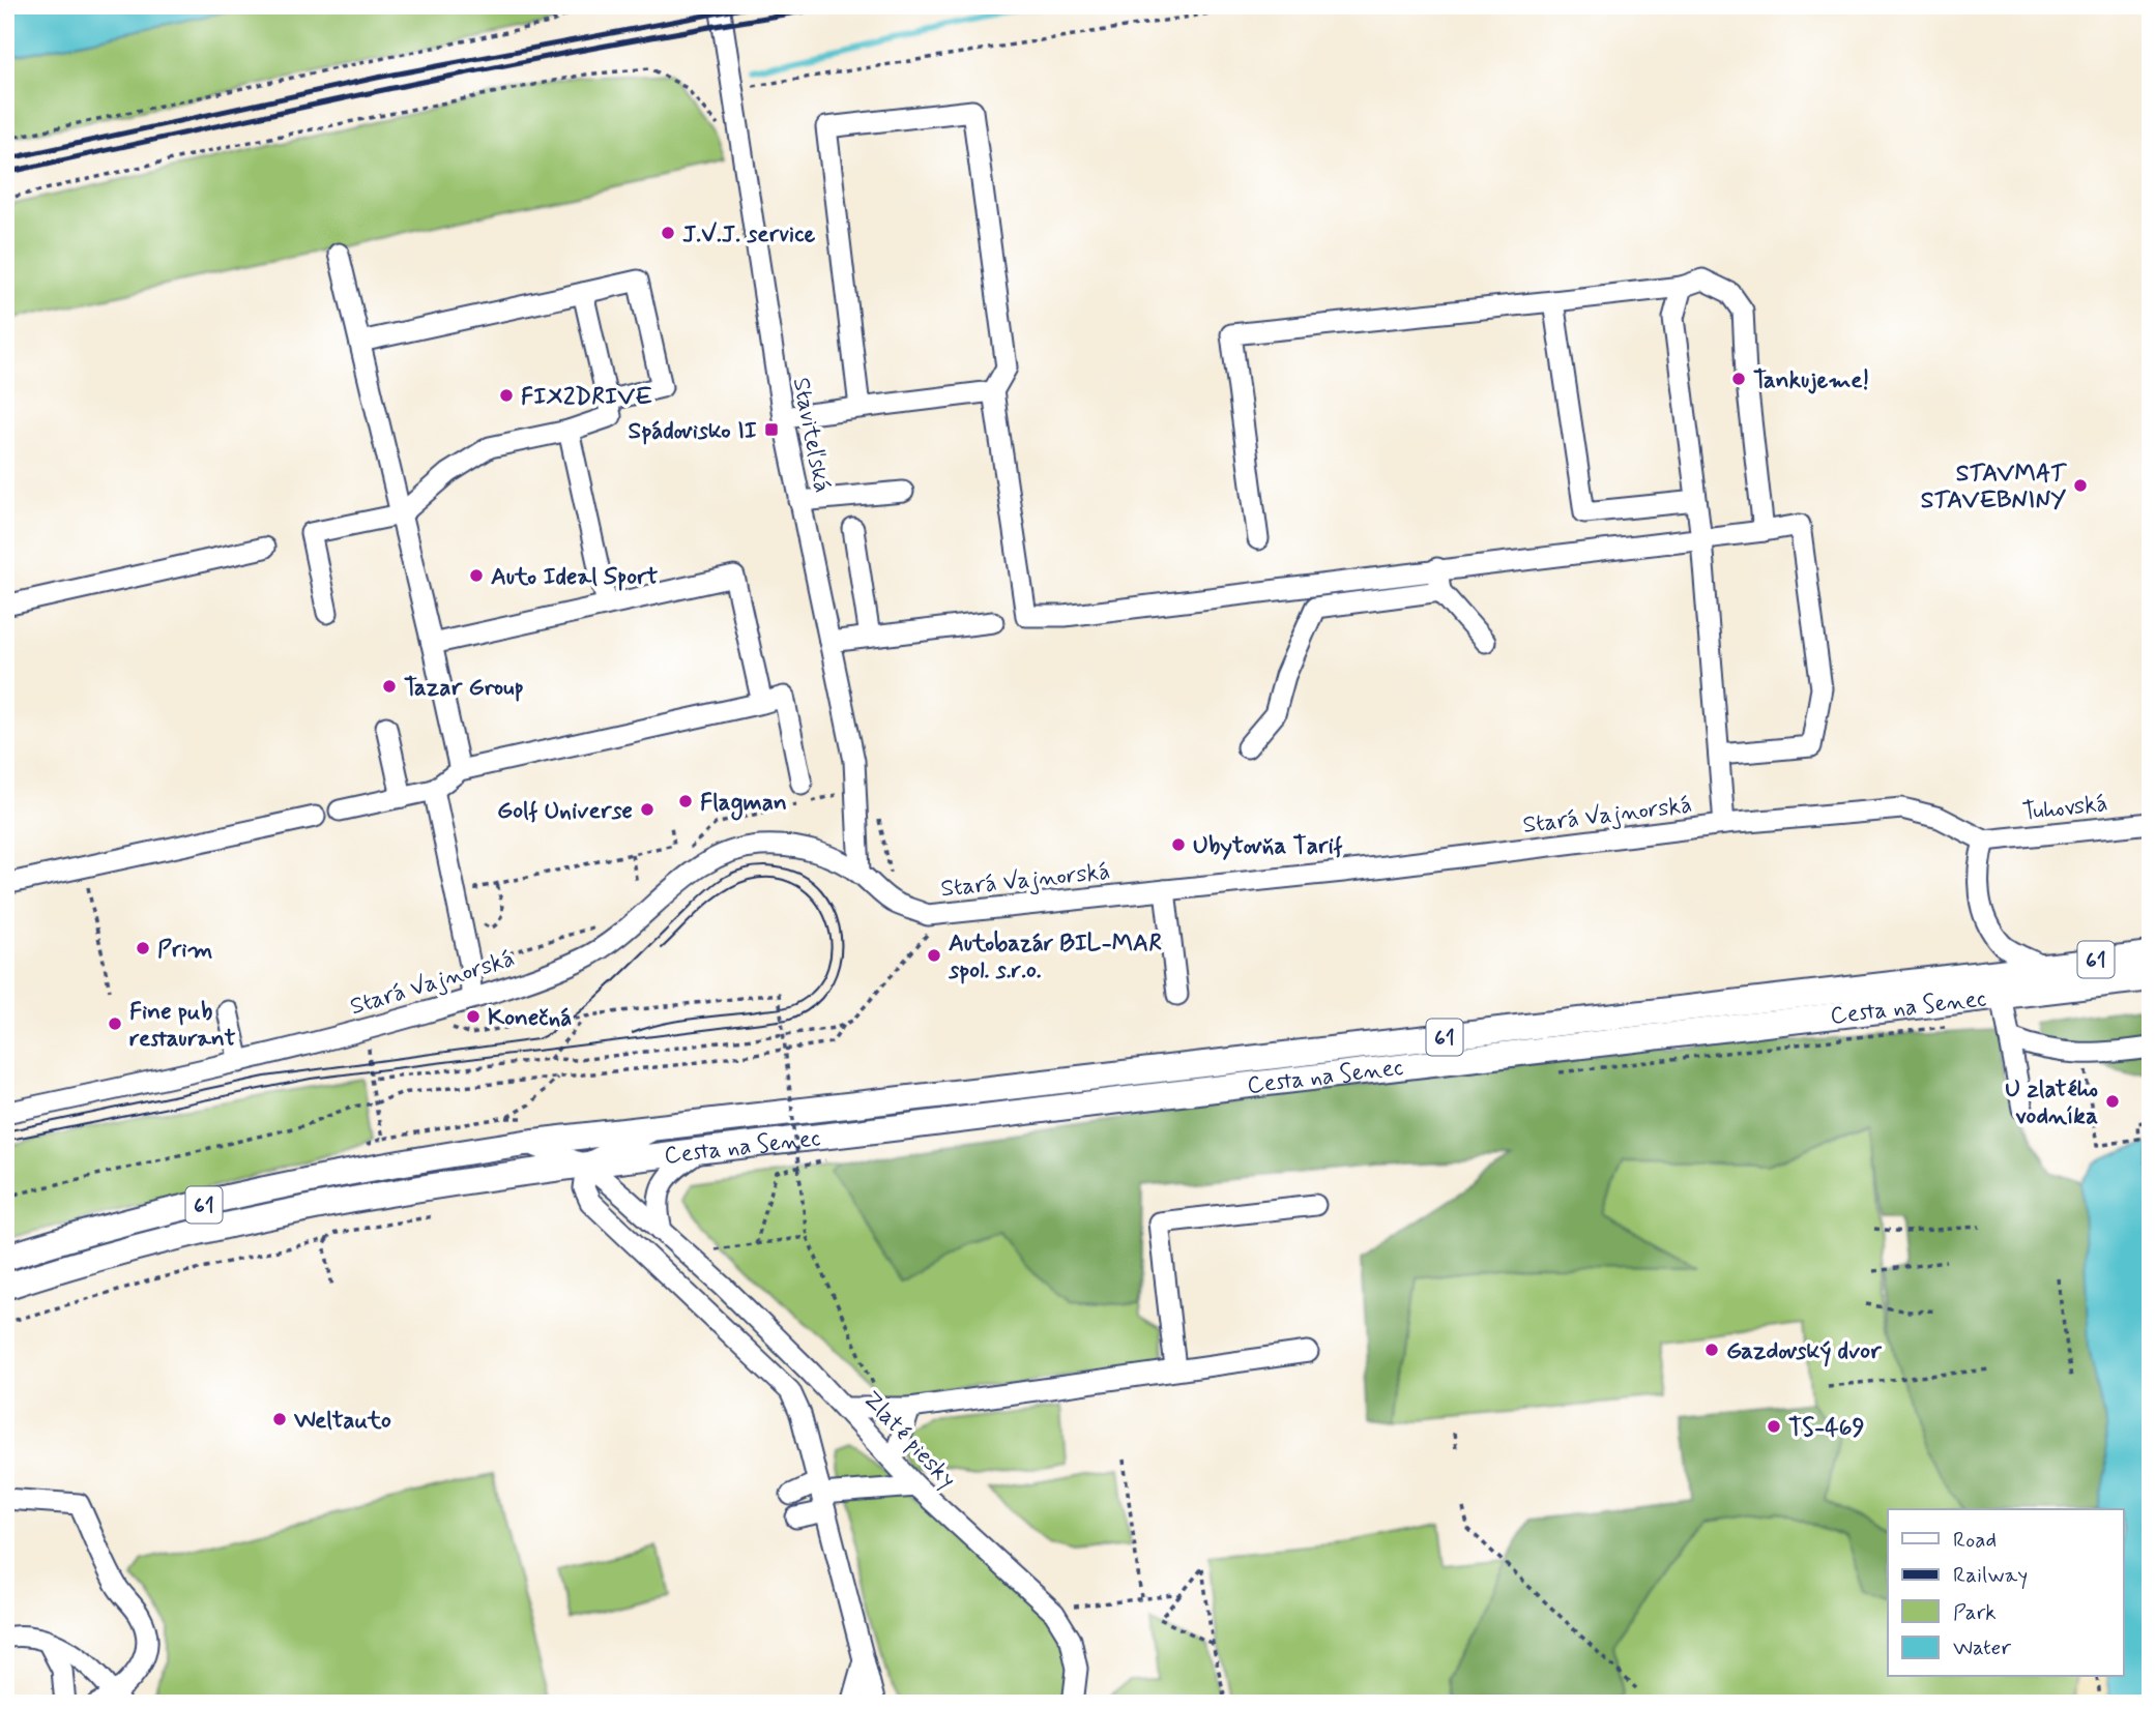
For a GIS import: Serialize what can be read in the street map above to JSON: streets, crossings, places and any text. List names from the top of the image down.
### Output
{
  "streets": {
    "main road": ["61", "Cesta na Senec"],
    "street": [
      "Staviteľská",
      "Tuhovská",
      "Stará Vajnorská",
      "Zlaté piesky"
    ]
  },
  "crossings": [
    ["Staviteľská", "Stará Vajnorská"],
    ["Tuhovská", "Stará Vajnorská"],
    ["Cesta na Senec", "Zlaté piesky"]
  ],
  "places": {
    "other": [
      "J.V.J. service",
      "Tankujeme!",
      "FIX2DRIVE",
      "STAVMAT STAVEBNINY",
      "Auto Ideal Sport",
      "Tazar Group",
      "Flagman",
      "Golf Universe",
      "Ubytovňa Tarif",
      "Prim",
      "Autobazár BIL-MAR spol. s.r.o.",
      "Konečná",
      "Fine pub restaurant",
      "U zlatého vodníka",
      "Gazdovský dvor",
      "Weltauto",
      "TS-469"
    ],
    "transit": ["Spádovisko II"]
  },
  "legend": [
    "Road",
    "Railway",
    "Park",
    "Water"
  ]
}
